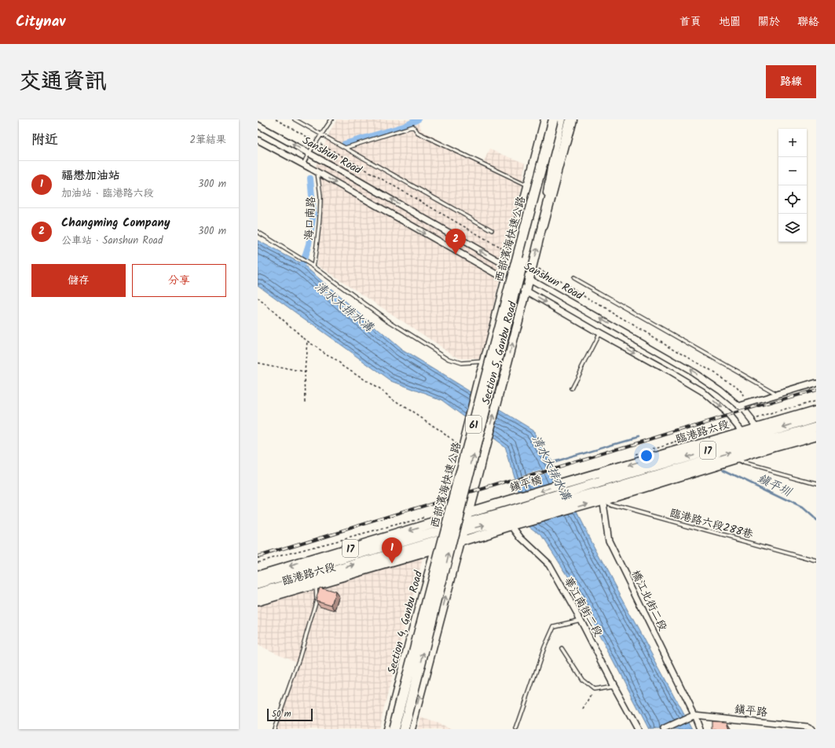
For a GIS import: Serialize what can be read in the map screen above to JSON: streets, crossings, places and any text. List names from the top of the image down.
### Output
{
  "streets": {
    "highway": ["西部濱海快速公路", "61"],
    "main road": ["臨港路六段", "17", "鎮平橋"],
    "street": [
      "Sanshun Road",
      "Section 5, Ganbu Road",
      "橋江北街二段",
      "華江南街二段",
      "Section 4, Ganbu Road",
      "鎮平路"
    ],
    "lane": ["海口南路", "臨港路六段288巷"]
  },
  "crossings": [
    ["Sanshun Road", "海口南路"],
    ["Sanshun Road", "Section 5, Ganbu Road"],
    ["Sanshun Road", "臨港路六段"],
    ["Section 5, Ganbu Road", "臨港路六段"],
    ["Section 5, Ganbu Road", "Section 4, Ganbu Road"],
    ["臨港路六段", "17"],
    ["臨港路六段", "鎮平橋"],
    ["臨港路六段", "臨港路六段288巷"],
    ["臨港路六段", "橋江北街二段"],
    ["臨港路六段", "華江南街二段"],
    ["臨港路六段", "Section 4, Ganbu Road"],
    ["17", "鎮平橋"],
    ["17", "臨港路六段288巷"],
    ["17", "橋江北街二段"],
    ["17", "華江南街二段"],
    ["鎮平橋", "橋江北街二段"],
    ["鎮平橋", "華江南街二段"],
    ["臨港路六段288巷", "橋江北街二段"],
    ["橋江北街二段", "鎮平路"]
  ],
  "water": ["清水大排水溝", "鎮平圳"],
  "scale_bar": "50 m",
  "page": {
    "header": "Citynav",
    "nav": [
      "首頁",
      "地圖",
      "關於",
      "聯絡"
    ],
    "title": "交通資訊",
    "buttons": [
      "路線",
      ["儲存", "分享"]
    ],
    "heading": ["附近", "2筆結果"],
    "map_buttons": ["+", "−"],
    "list": [
      {
        "mark": "1",
        "name": "福懋加油站",
        "note": "加油站 · 臨港路六段",
        "value": "300 m"
      },
      {
        "mark": "2",
        "name": "Changming Company",
        "note": "公車站 · Sanshun Road",
        "value": "300 m"
      }
    ],
    "pins": ["2", "1"],
    "scale": "50 m"
  }
}
